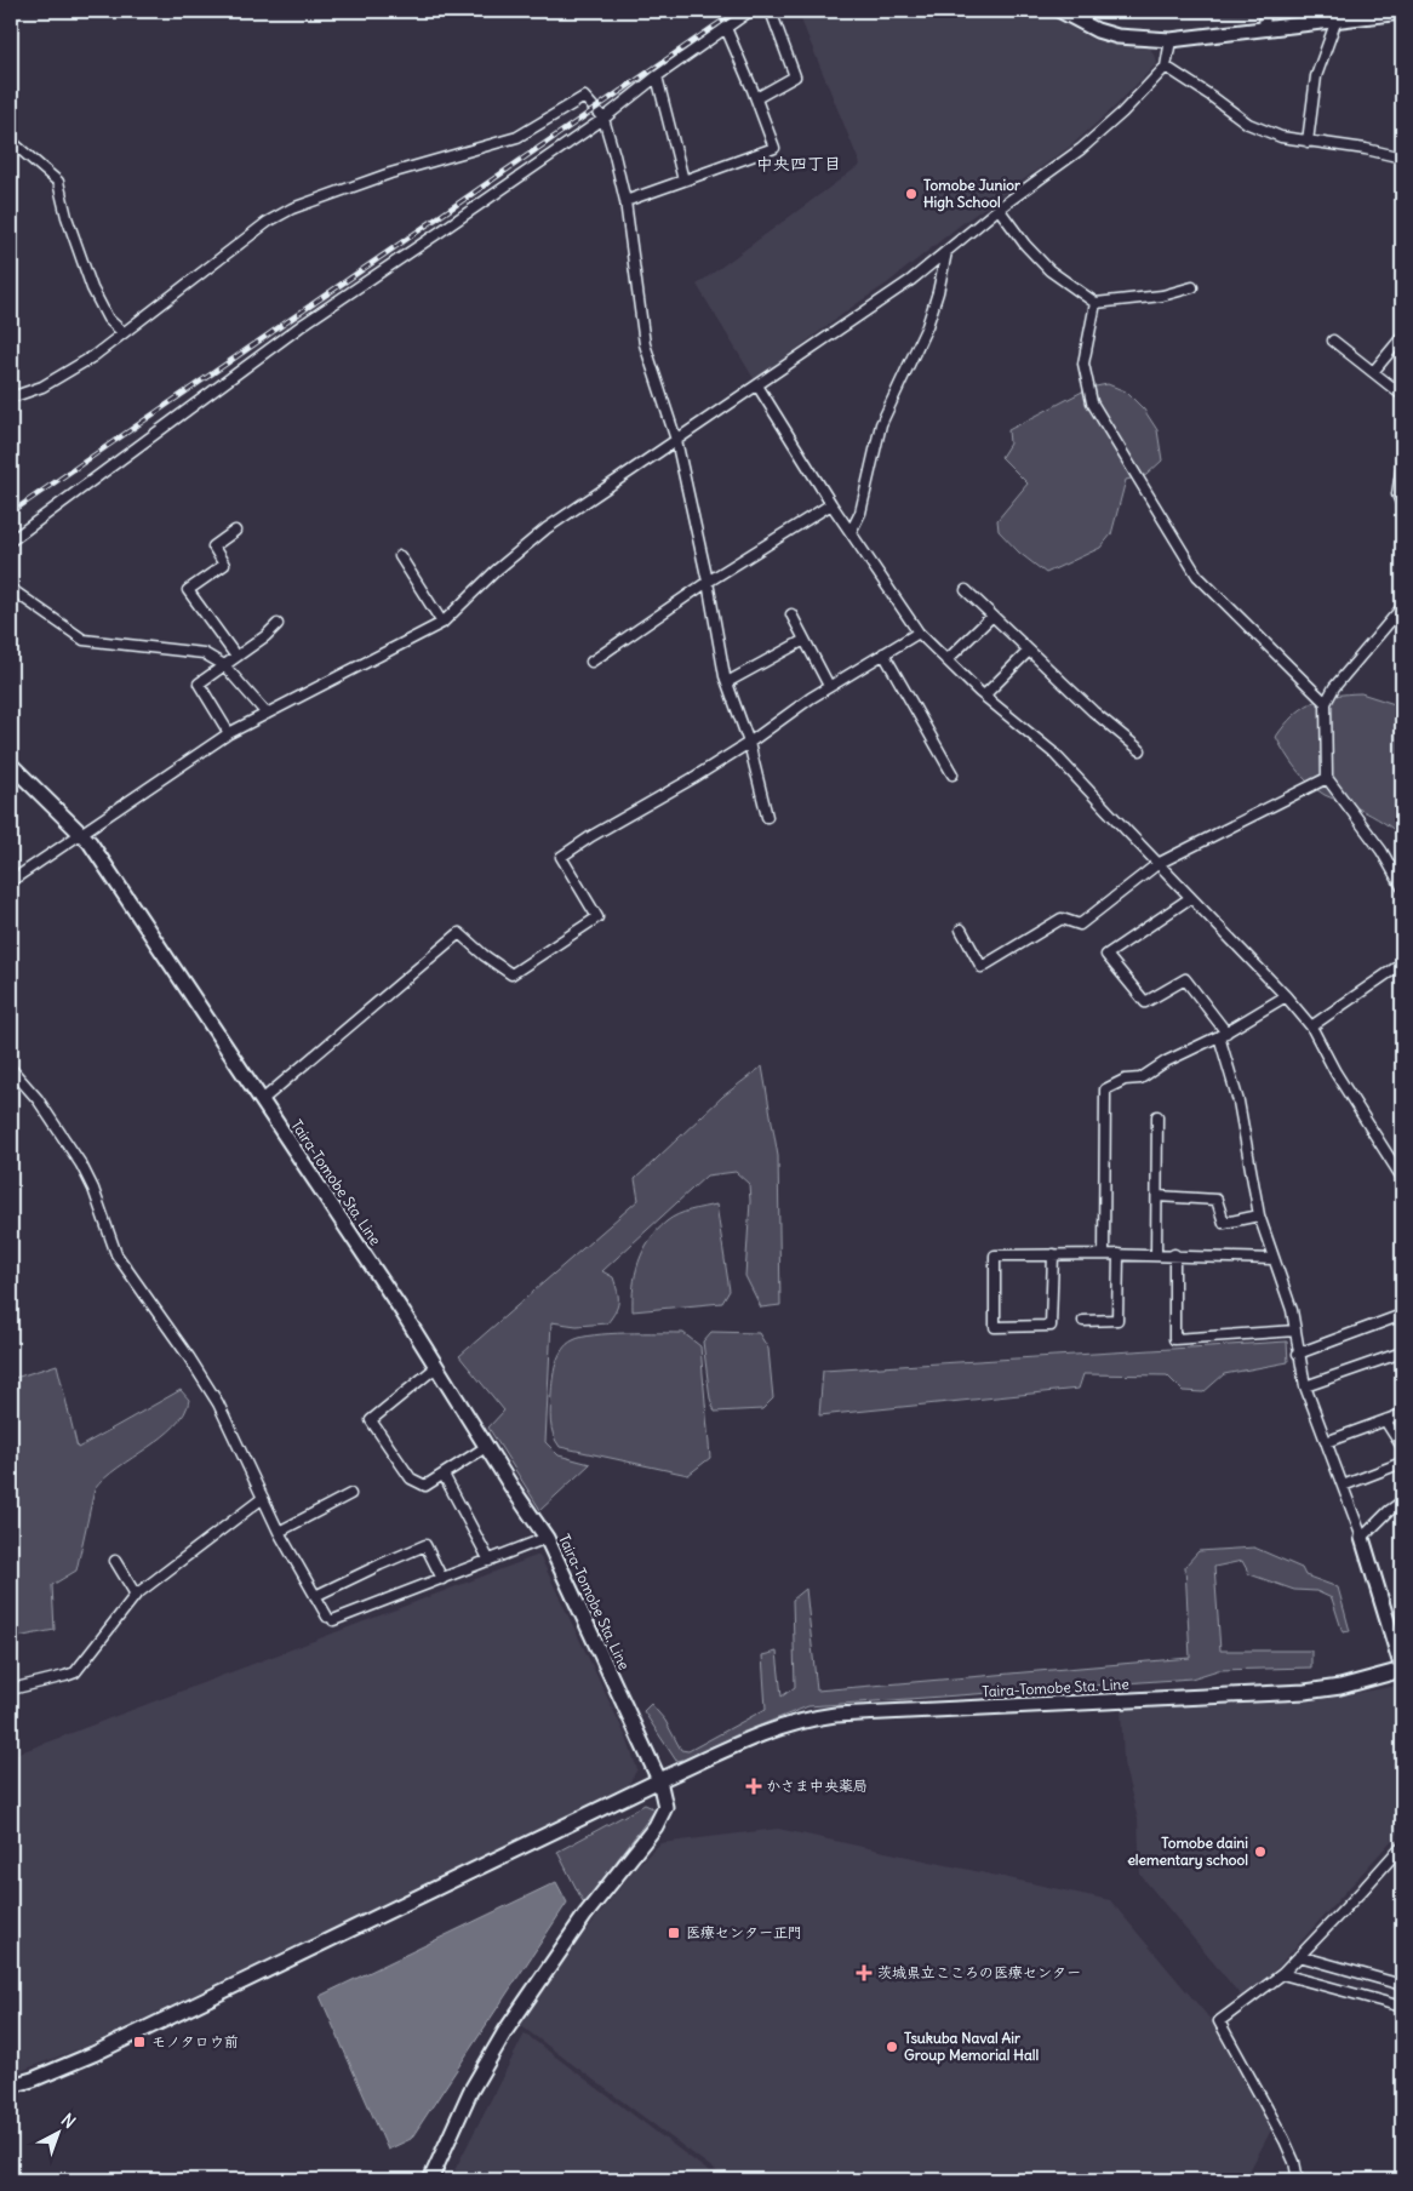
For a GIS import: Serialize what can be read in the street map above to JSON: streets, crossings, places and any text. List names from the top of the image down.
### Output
{
  "streets": {
    "main road": ["Taira-Tomobe Sta. Line"]
  },
  "districts": ["中央四丁目"],
  "places": {
    "other": ["Tomobe Junior High School", "Tomobe daini elementary school", "Tsukuba Naval Air Group Memorial Hall"],
    "health": ["かさま中央薬局", "茨城県立こころの医療センター"],
    "transit": ["医療センター正門", "モノタロウ前"]
  },
  "north": "top right"
}
